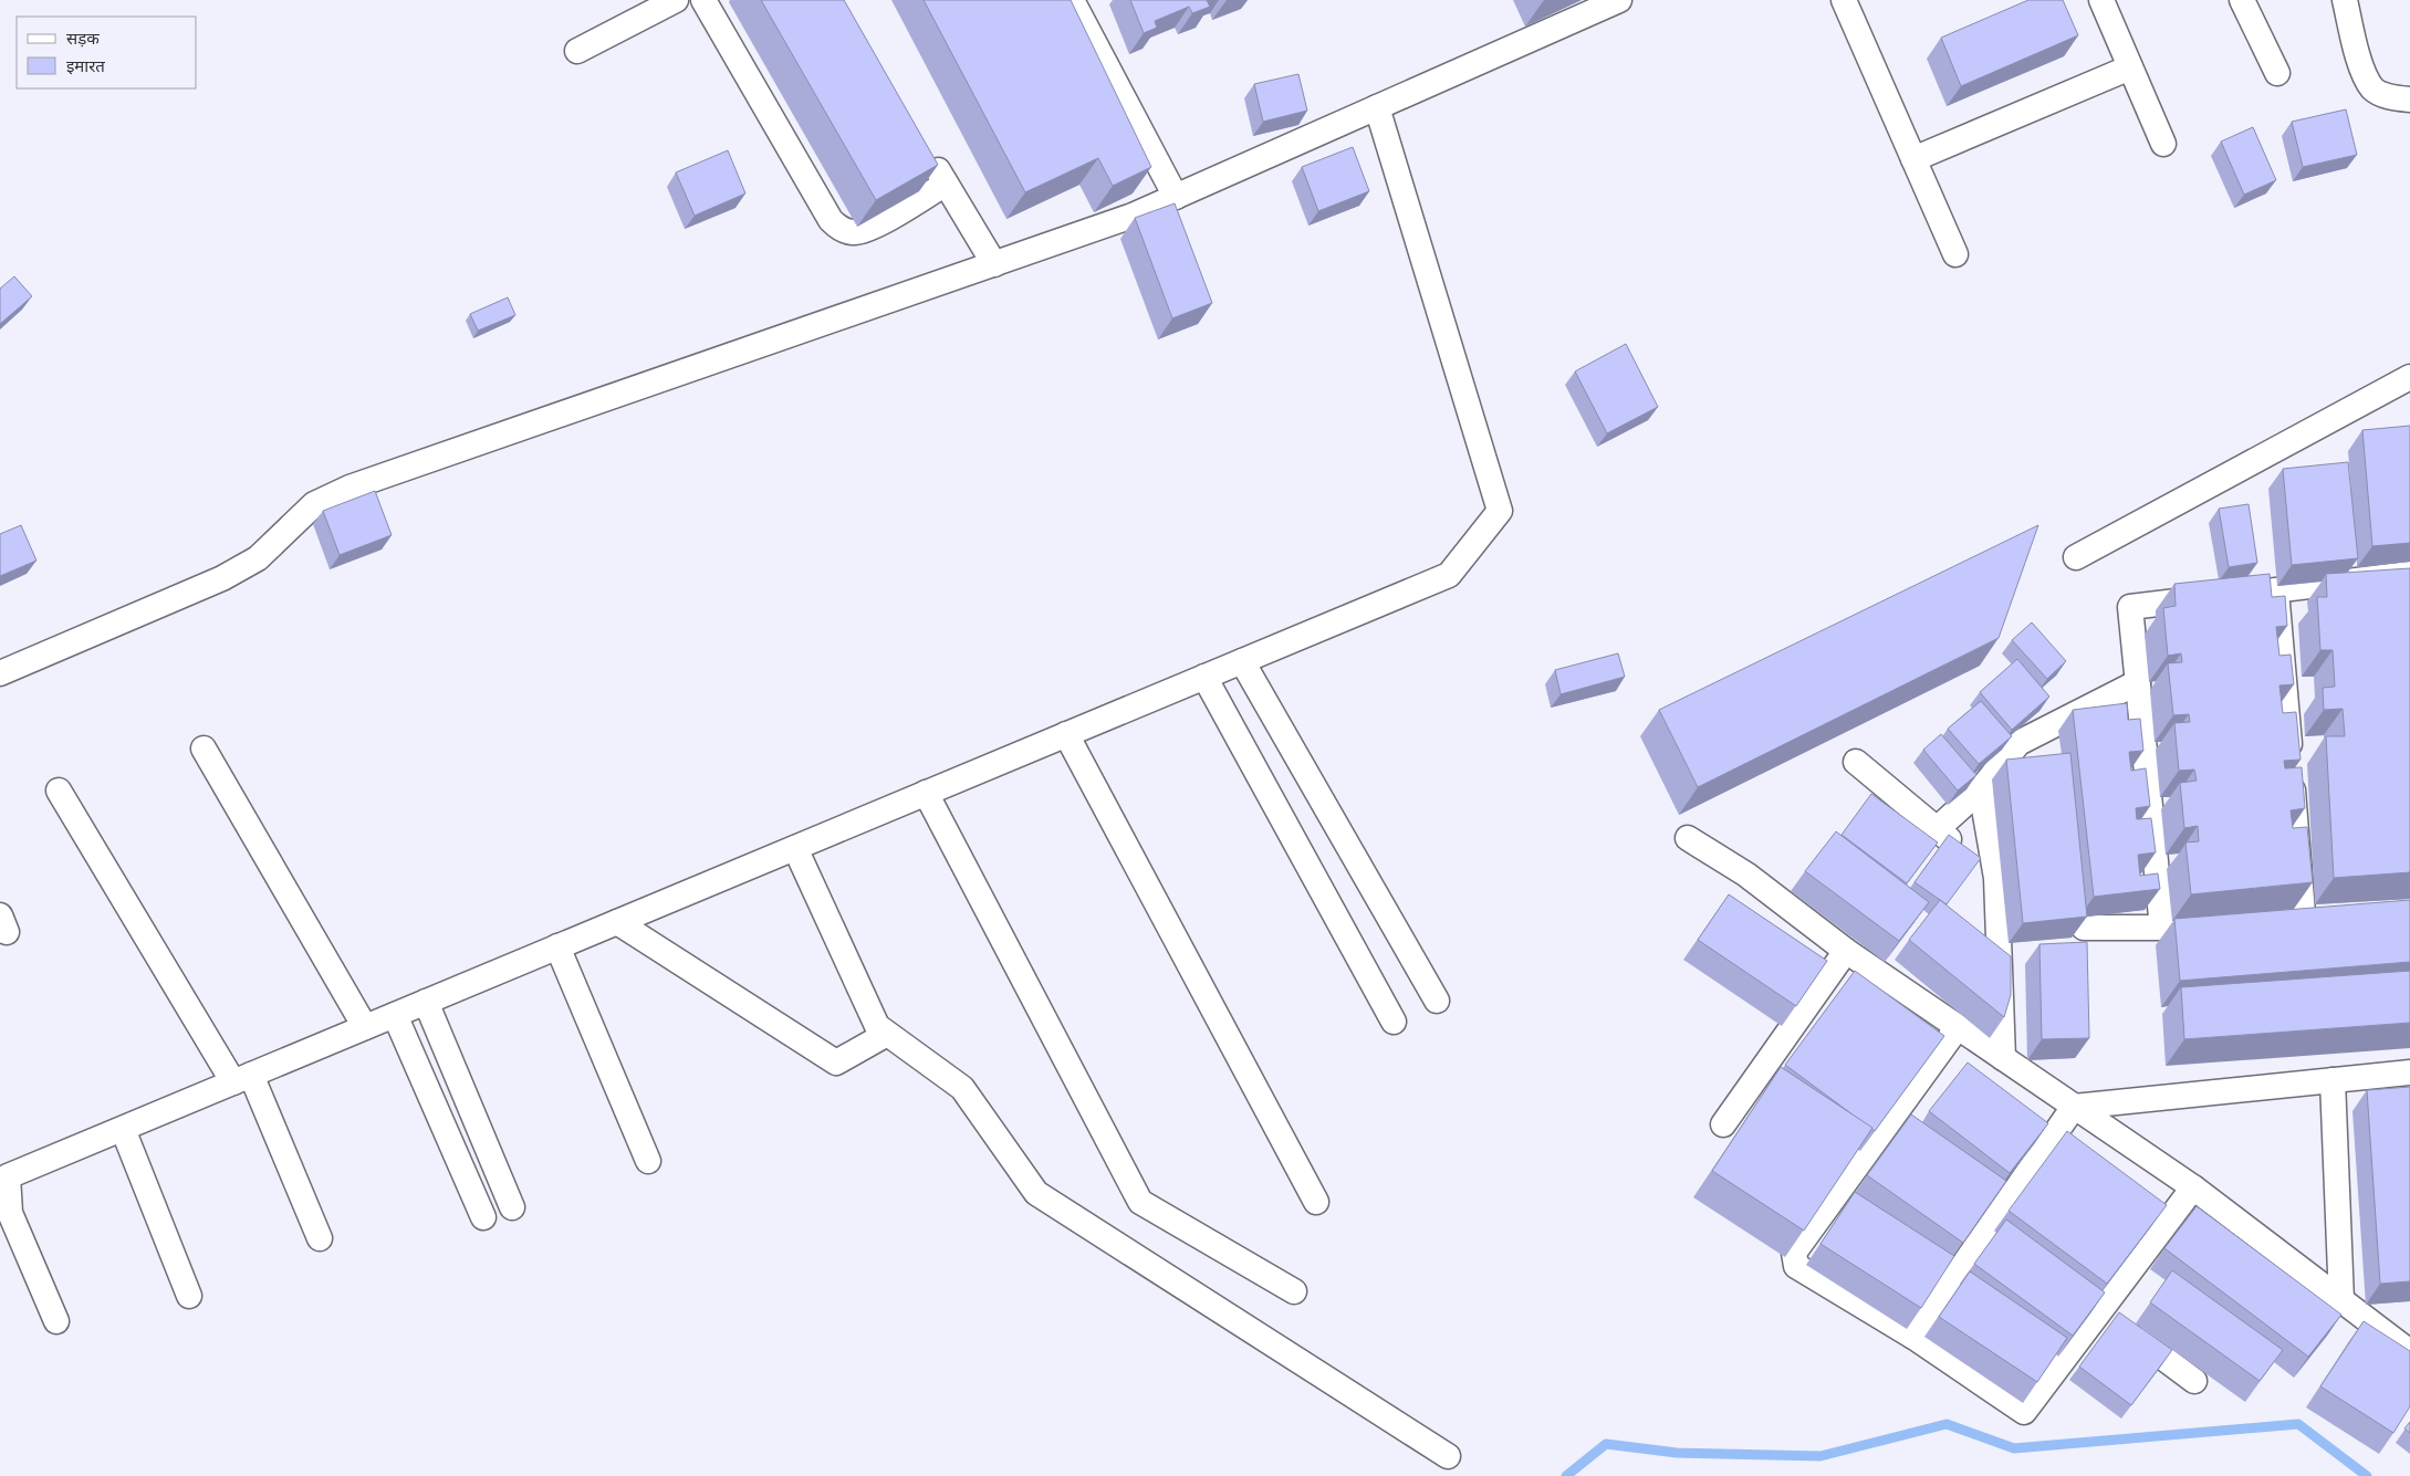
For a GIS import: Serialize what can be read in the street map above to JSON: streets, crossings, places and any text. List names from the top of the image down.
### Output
{
  "legend": ["सड़क", "इमारत"]
}
